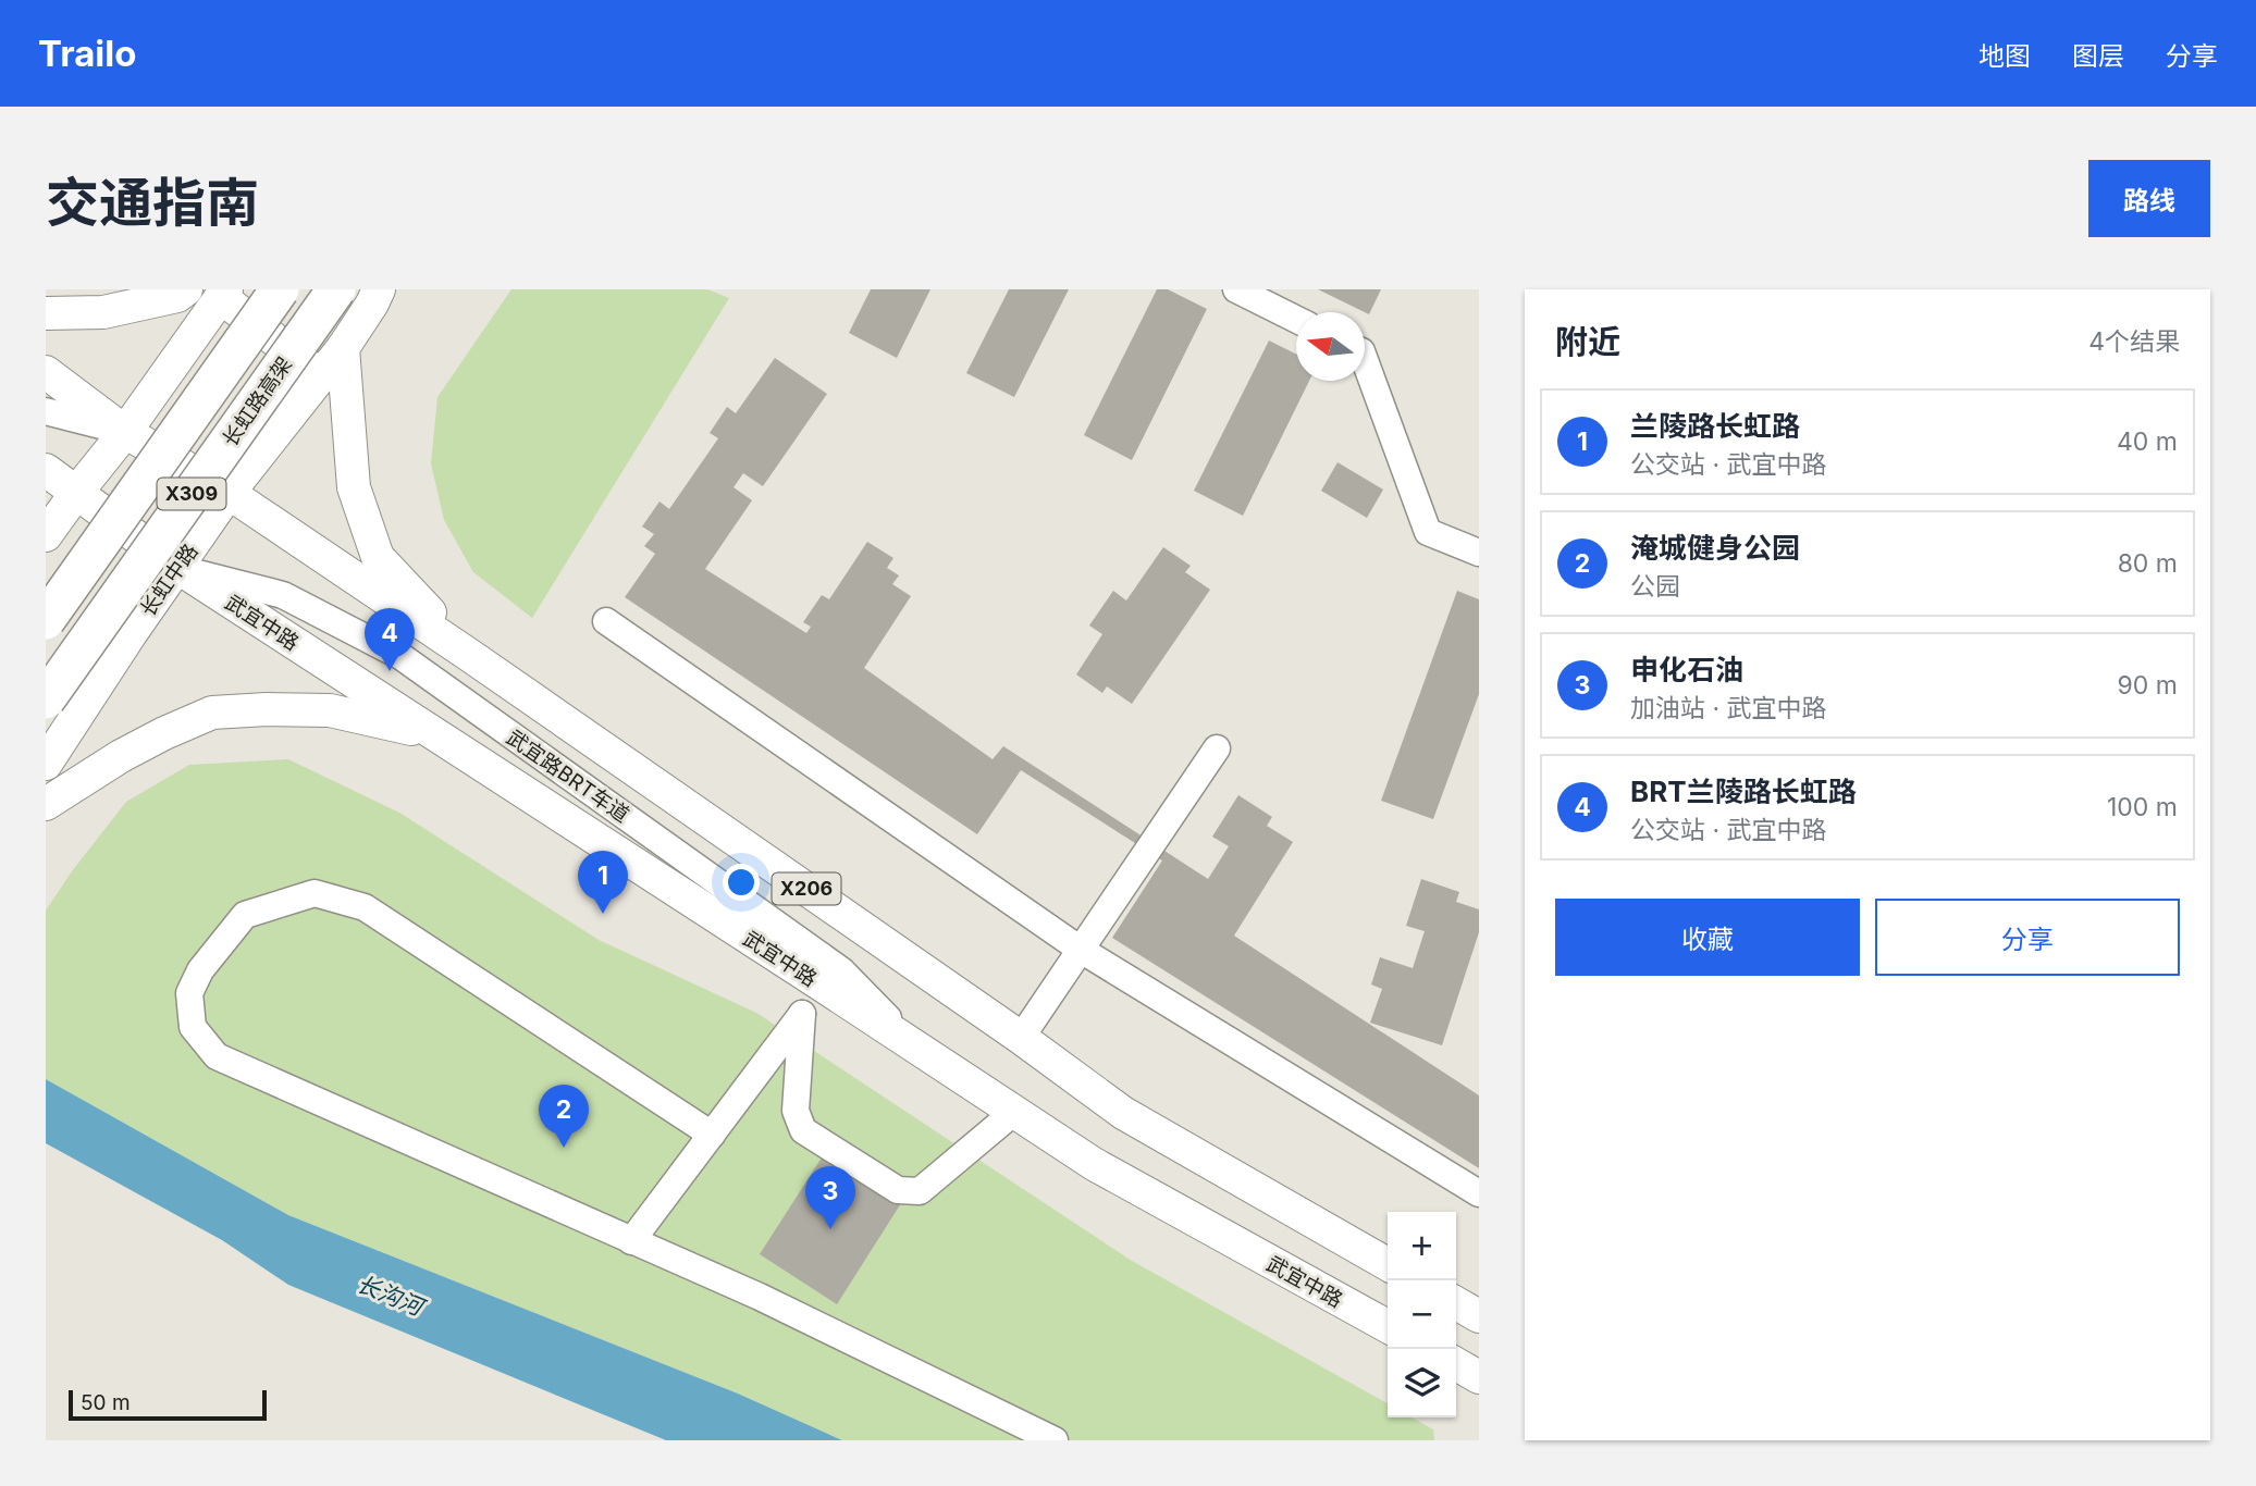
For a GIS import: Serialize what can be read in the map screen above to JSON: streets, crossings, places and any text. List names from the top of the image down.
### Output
{
  "streets": {
    "highway": ["长虹路高架", "X309"],
    "main road": ["长虹中路", "武宜中路", "X206"],
    "lane": ["武宜路BRT车道"]
  },
  "crossings": [
    ["长虹中路", "武宜中路"],
    ["长虹中路", "武宜路BRT车道"],
    ["长虹中路", "X206"],
    ["武宜中路", "武宜路BRT车道"]
  ],
  "water": ["长沟河"],
  "scale_bar": "50 m",
  "north": "left",
  "page": {
    "header": "Trailo",
    "nav": ["地图", "图层", "分享"],
    "title": "交通指南",
    "buttons": [
      "路线",
      ["收藏", "分享"]
    ],
    "heading": ["附近", "4个结果"],
    "list": [
      {
        "mark": "1",
        "name": "兰陵路长虹路",
        "note": "公交站 · 武宜中路",
        "value": "40 m"
      },
      {
        "mark": "2",
        "name": "淹城健身公园",
        "note": "公园",
        "value": "80 m"
      },
      {
        "mark": "3",
        "name": "申化石油",
        "note": "加油站 · 武宜中路",
        "value": "90 m"
      },
      {
        "mark": "4",
        "name": "BRT兰陵路长虹路",
        "note": "公交站 · 武宜中路",
        "value": "100 m"
      }
    ],
    "pins": [
      "4",
      "1",
      "2",
      "3"
    ],
    "map_buttons": ["+", "−"],
    "scale": "50 m"
  }
}
